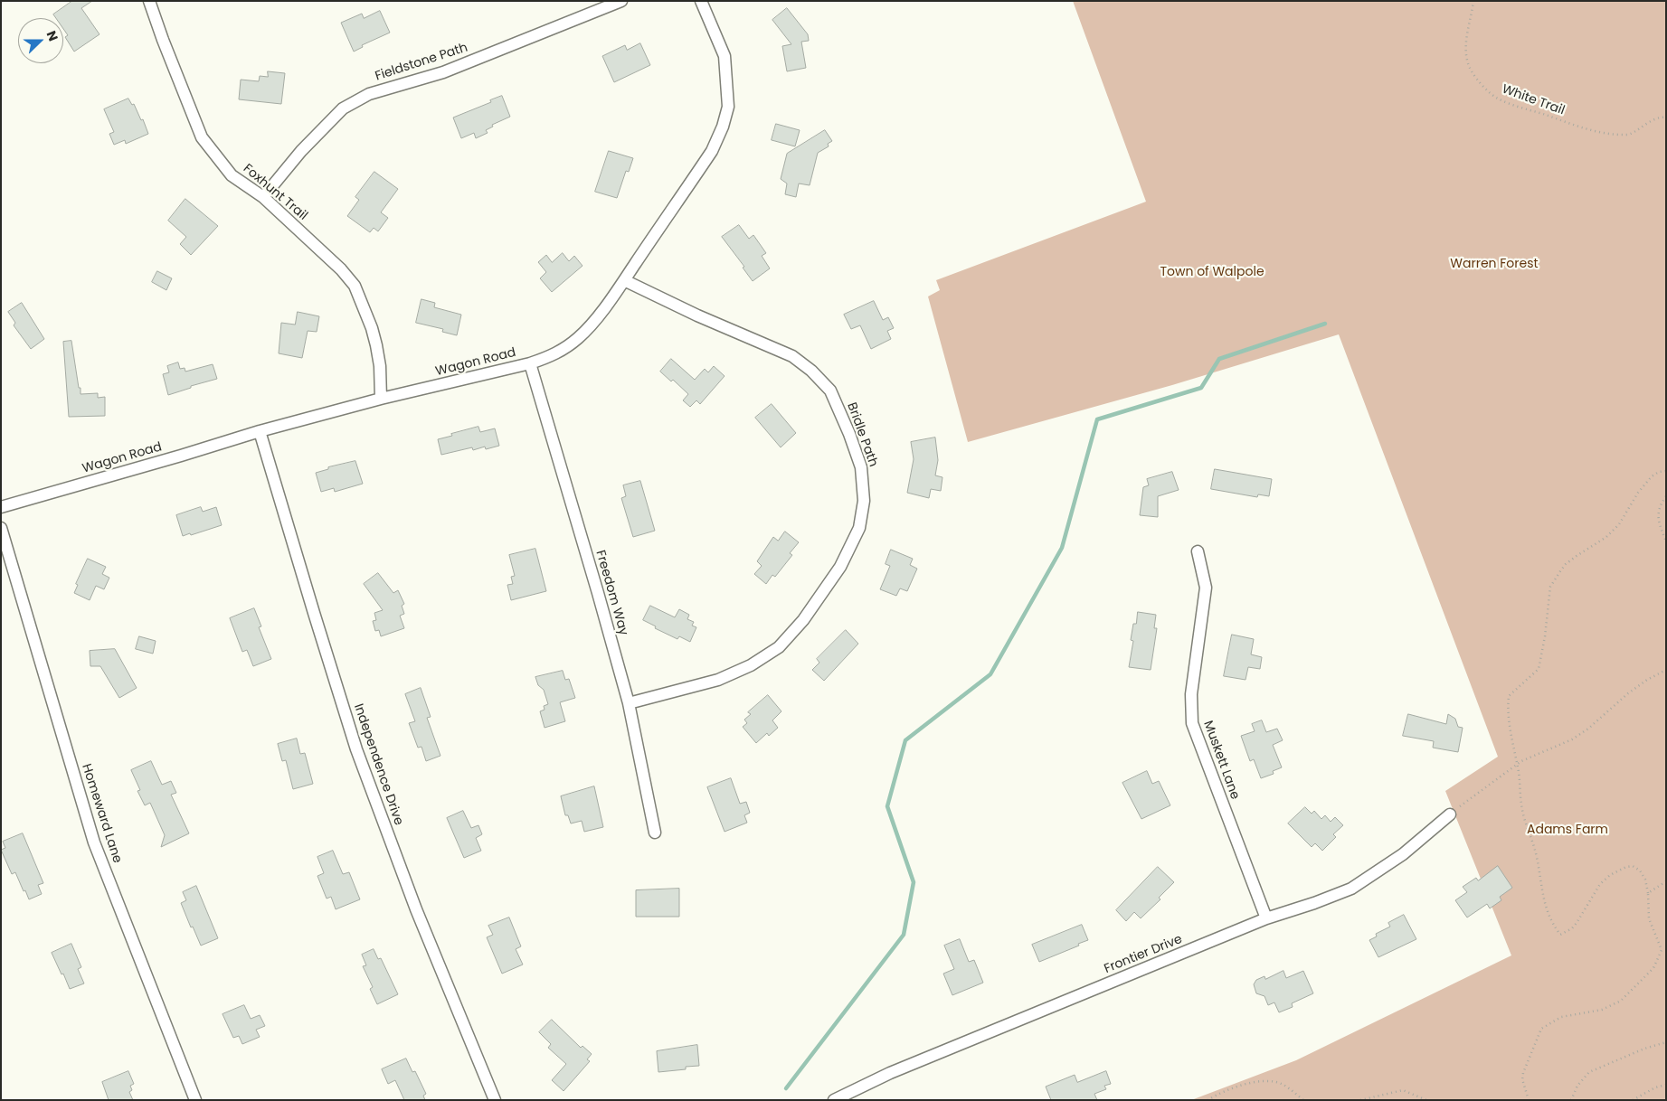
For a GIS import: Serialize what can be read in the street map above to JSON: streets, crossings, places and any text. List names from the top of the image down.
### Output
{
  "streets": {
    "street": [
      "Fieldstone Path",
      "Foxhunt Trail",
      "Wagon Road",
      "Bridle Path",
      "Freedom Way",
      "Muskett Lane",
      "Independence Drive",
      "Homeward Lane",
      "Frontier Drive"
    ],
    "path": ["White Trail"]
  },
  "crossings": [
    ["Fieldstone Path", "Foxhunt Trail"],
    ["Foxhunt Trail", "Wagon Road"],
    ["Wagon Road", "Bridle Path"],
    ["Wagon Road", "Freedom Way"],
    ["Wagon Road", "Independence Drive"],
    ["Bridle Path", "Freedom Way"],
    ["Muskett Lane", "Frontier Drive"]
  ],
  "parks": ["Warren Forest", "Town of Walpole", "Adams Farm"],
  "north": "right"
}
